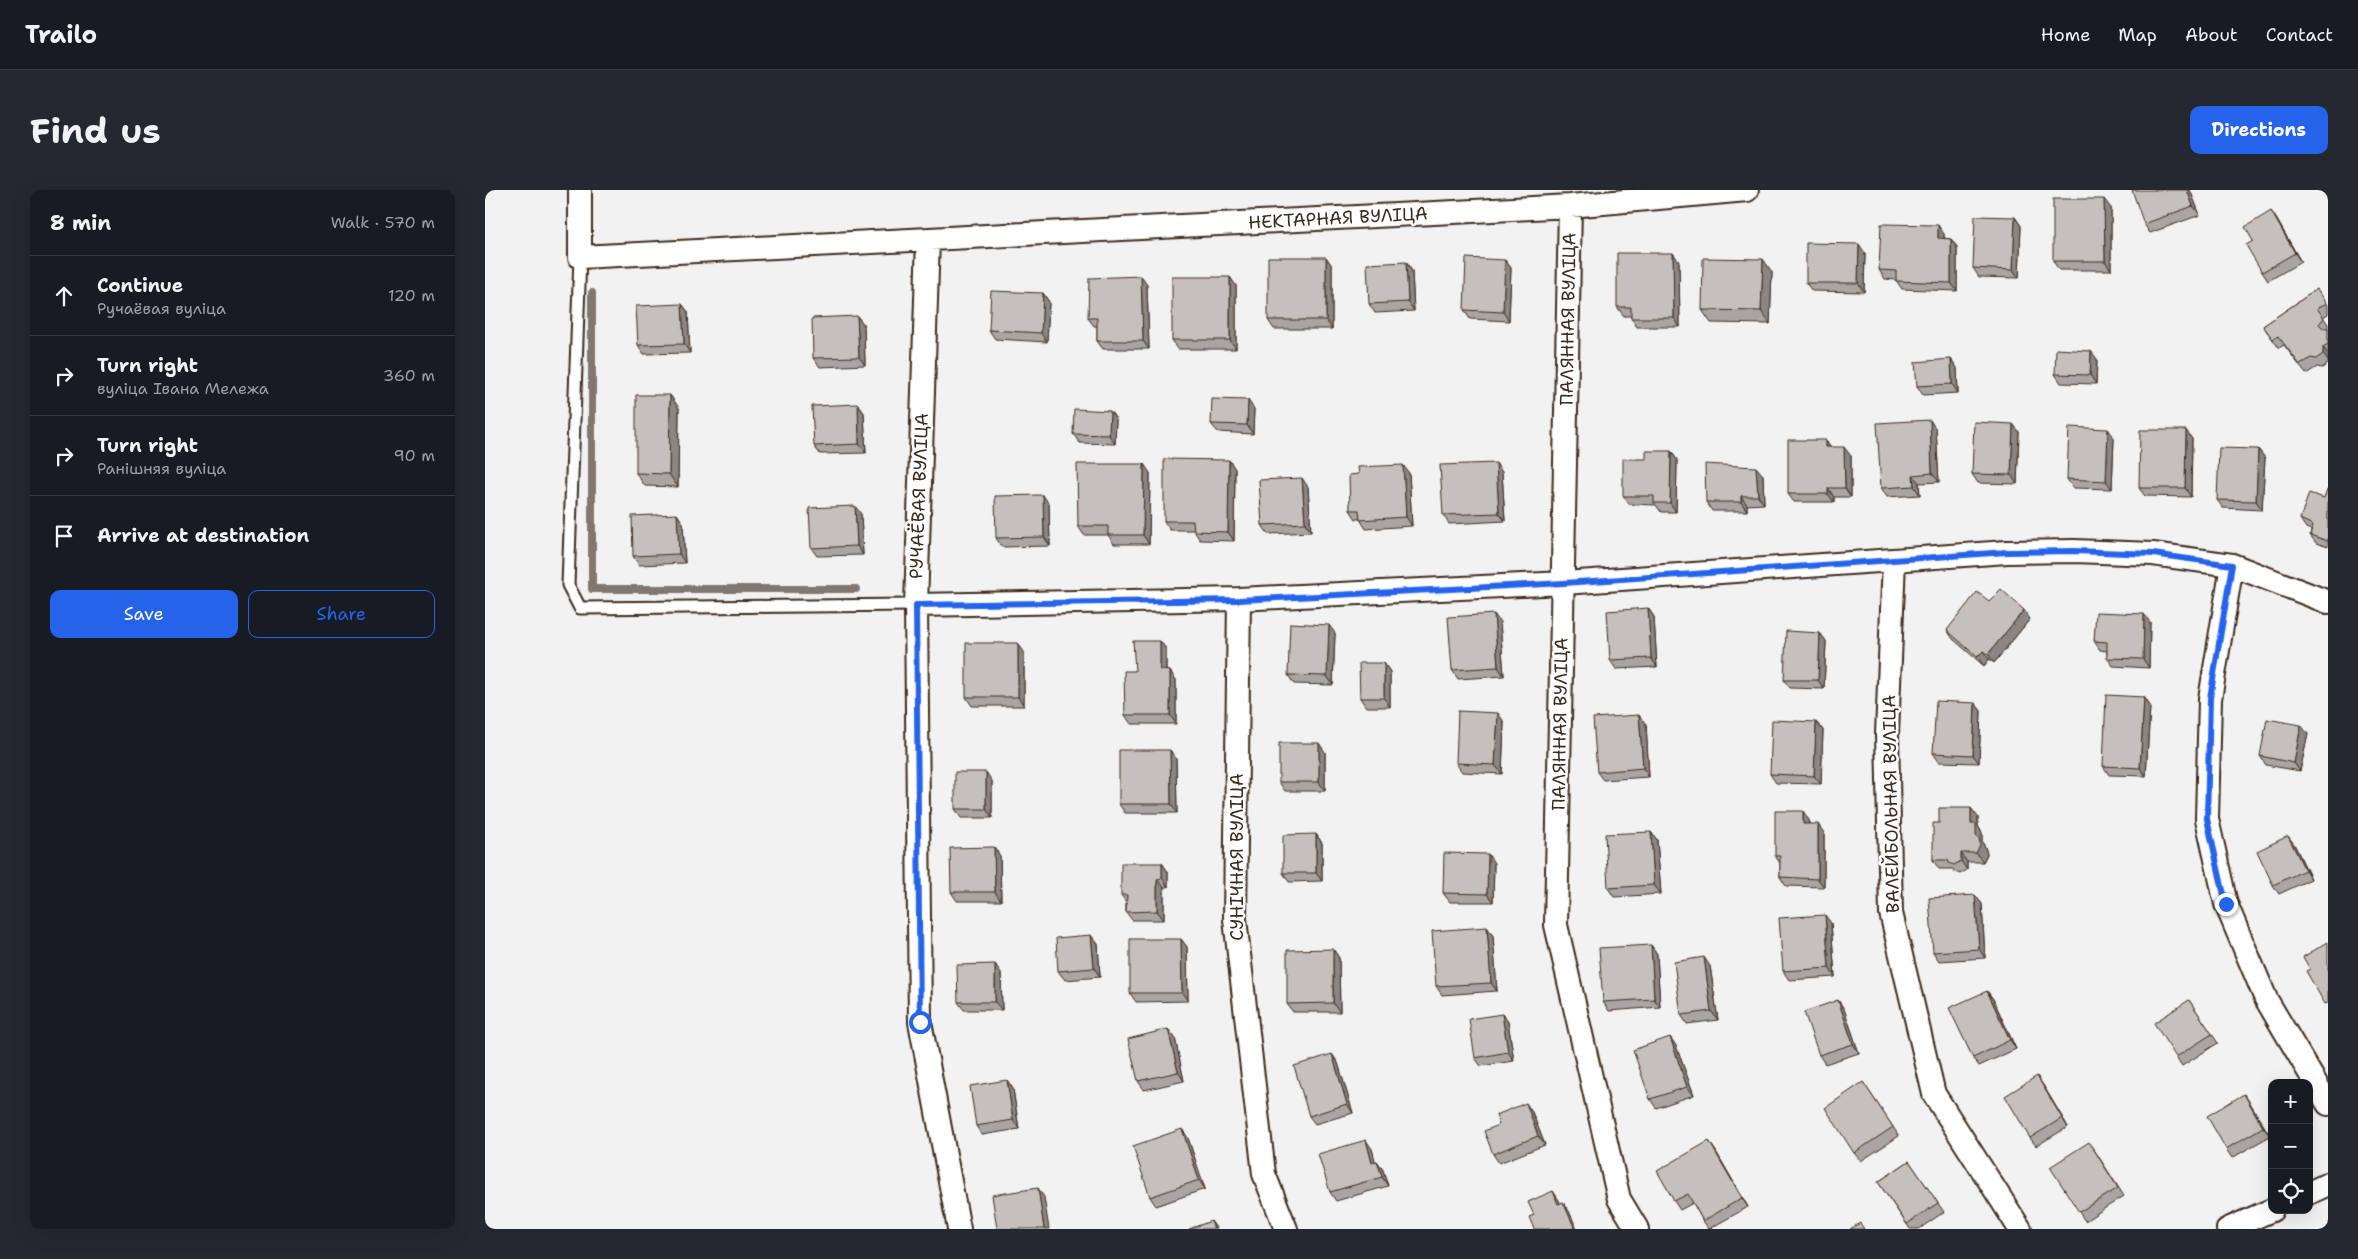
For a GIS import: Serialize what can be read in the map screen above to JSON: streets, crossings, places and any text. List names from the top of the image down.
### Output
{
  "streets": {
    "street": [
      "НЕКТАРНАЯ ВУЛІЦА",
      "ПАЛЯННАЯ ВУЛІЦА",
      "РУЧАЁВАЯ ВУЛІЦА",
      "ВАЛЕЙБОЛЬНАЯ ВУЛІЦА",
      "СУНІЧНАЯ ВУЛІЦА"
    ]
  },
  "crossings": [
    ["НЕКТАРНАЯ ВУЛІЦА", "ПАЛЯННАЯ ВУЛІЦА"],
    ["НЕКТАРНАЯ ВУЛІЦА", "РУЧАЁВАЯ ВУЛІЦА"]
  ],
  "page": {
    "header": "Trailo",
    "nav": [
      "Home",
      "Map",
      "About",
      "Contact"
    ],
    "buttons": [
      "Directions",
      ["Save", "Share"]
    ],
    "title": "Find us",
    "heading": ["8 min", "Walk · 570 m"],
    "list": [
      ["Continue", "Ручаёвая вуліца", "120 m"],
      ["Turn right", "вуліца Івана Мележа", "360 m"],
      ["Turn right", "Ранішняя вуліца", "90 m"],
      "Arrive at destination"
    ],
    "map_buttons": ["+", "−"]
  }
}
